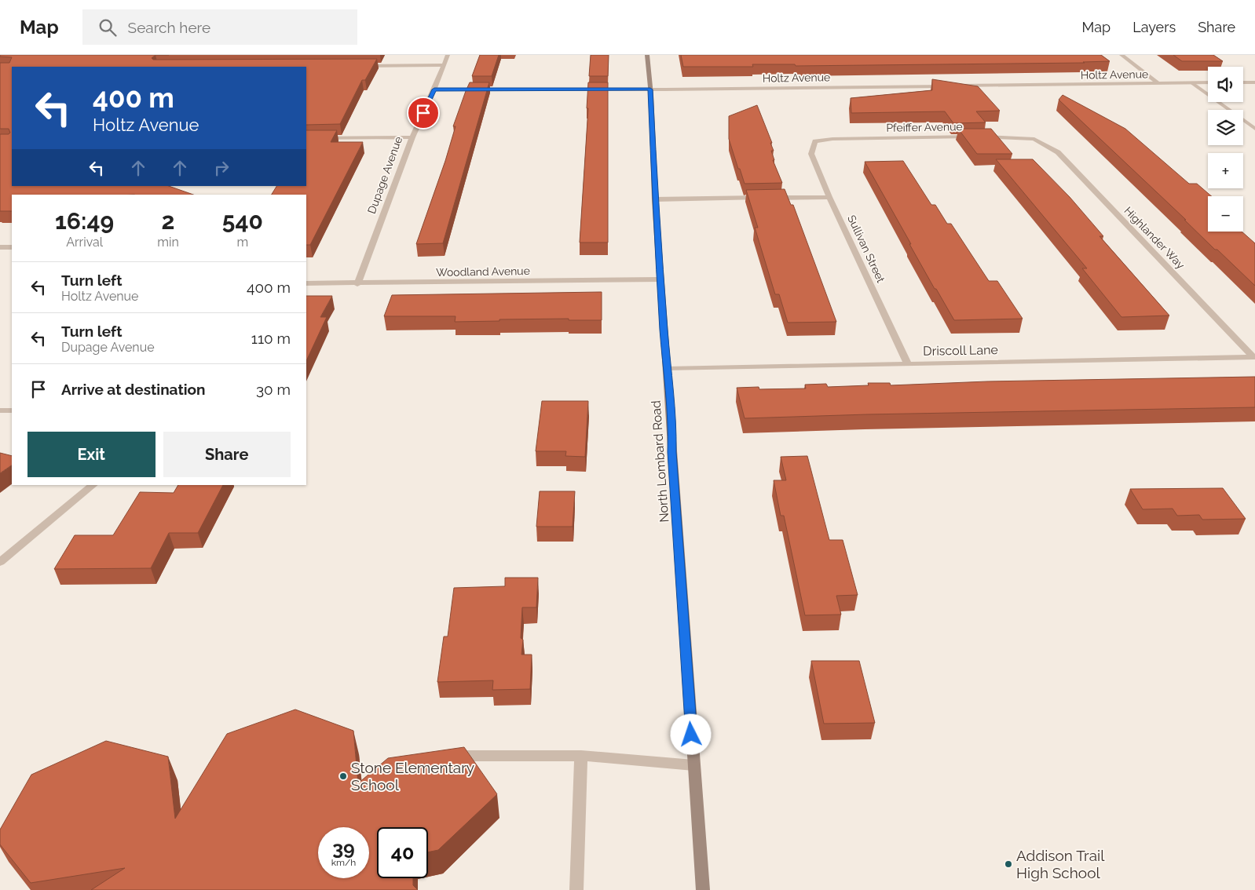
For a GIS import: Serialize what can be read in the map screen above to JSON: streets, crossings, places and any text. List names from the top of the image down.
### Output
{
  "streets": {
    "street": [
      "Holtz Avenue",
      "Pfeiffer Avenue",
      "Dupage Avenue",
      "Highlander Way",
      "Sullivan Street",
      "Woodland Avenue",
      "Driscoll Lane",
      "North Lombard Road"
    ]
  },
  "crossings": [
    ["Holtz Avenue", "Dupage Avenue"],
    ["Holtz Avenue", "North Lombard Road"],
    ["Pfeiffer Avenue", "Highlander Way"],
    ["Pfeiffer Avenue", "Sullivan Street"],
    ["Dupage Avenue", "Woodland Avenue"],
    ["Highlander Way", "Driscoll Lane"],
    ["Sullivan Street", "Driscoll Lane"],
    ["Woodland Avenue", "North Lombard Road"],
    ["Driscoll Lane", "North Lombard Road"]
  ],
  "places": ["Stone Elementary School", "Addison Trail High School"],
  "page": {
    "header": "Map",
    "search": "Search here",
    "nav": ["Map", "Layers", "Share"],
    "map_buttons": ["+", "−"],
    "turn": ["400 m", "Holtz Avenue"],
    "eta": [
      "16:49",
      "Arrival",
      "2",
      "min",
      "540",
      "m"
    ],
    "list": [
      {
        "name": "Turn left",
        "note": "Holtz Avenue",
        "value": "400 m"
      },
      {
        "name": "Turn left",
        "note": "Dupage Avenue",
        "value": "110 m"
      },
      {
        "name": "Arrive at destination",
        "value": "30 m"
      }
    ],
    "buttons": ["Exit", "Share"],
    "speed": "39 km/h",
    "limit": "40"
  }
}
